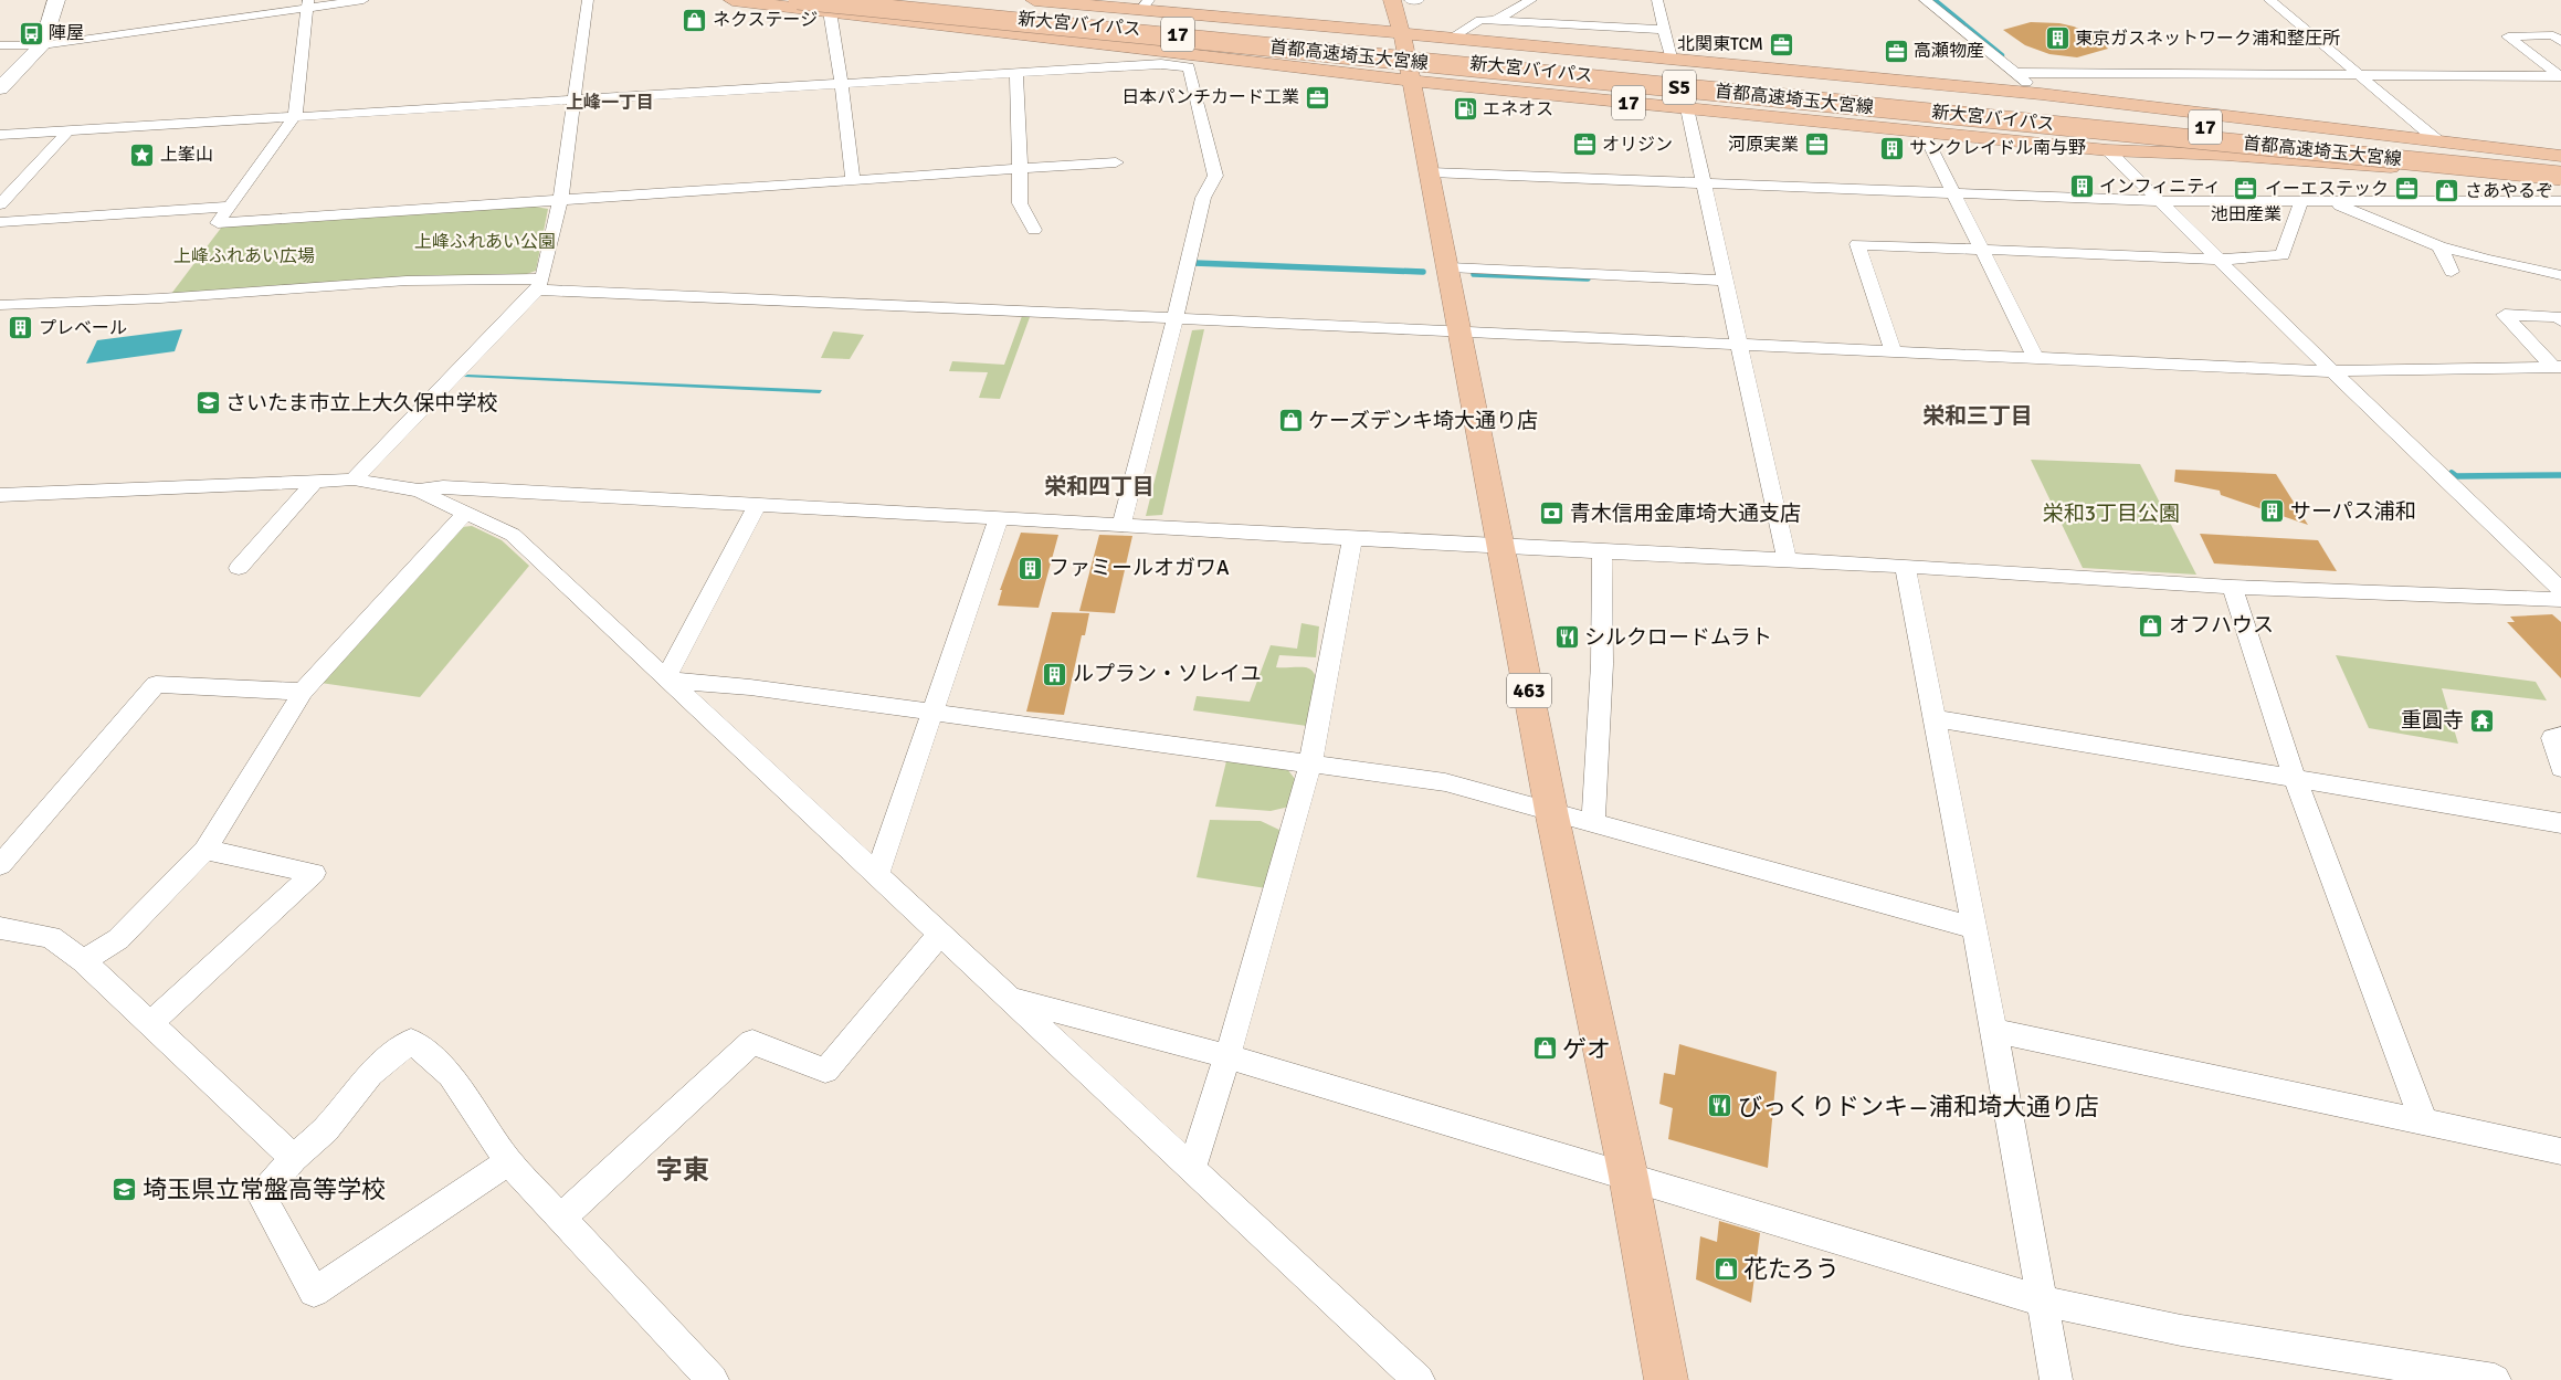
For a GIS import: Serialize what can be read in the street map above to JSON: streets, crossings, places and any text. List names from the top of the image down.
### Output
{
  "streets": {
    "highway": [
      "新大宮バイパス",
      "17",
      "首都高速埼玉大宮線",
      "S5",
      "463"
    ]
  },
  "crossings": [
    ["新大宮バイパス", "17"],
    ["17", "463"]
  ],
  "districts": [
    "上峰一丁目",
    "栄和三丁目",
    "栄和四丁目",
    "字東"
  ],
  "parks": ["上峰ふれあい公園", "上峰ふれあい広場", "栄和3丁目公園"],
  "places": {
    "shop": [
      "ネクステージ",
      "さあやるぞ",
      "ケーズデンキ埼大通り店",
      "オフハウス",
      "ゲオ",
      "花たろう"
    ],
    "bus stop": ["陣屋"],
    "building": [
      "東京ガスネットワーク浦和整圧所",
      "サンクレイドル南与野",
      "インフィニティ",
      "プレベール",
      "サーパス浦和",
      "ファミールオガワA",
      "ルプラン・ソレイユ"
    ],
    "office": [
      "北関東TCM",
      "高瀬物産",
      "日本パンチカード工業",
      "オリジン",
      "河原実業",
      "池田産業",
      "イーエステック"
    ],
    "fuel station": ["エネオス"],
    "place": ["上峯山"],
    "school or university": ["さいたま市立上大久保中学校", "埼玉県立常盤高等学校"],
    "bank": ["青木信用金庫埼大通支店"],
    "restaurant": ["シルクロードムラト", "びっくりドンキ―浦和埼大通り店"],
    "temple": ["重圓寺"]
  }
}
